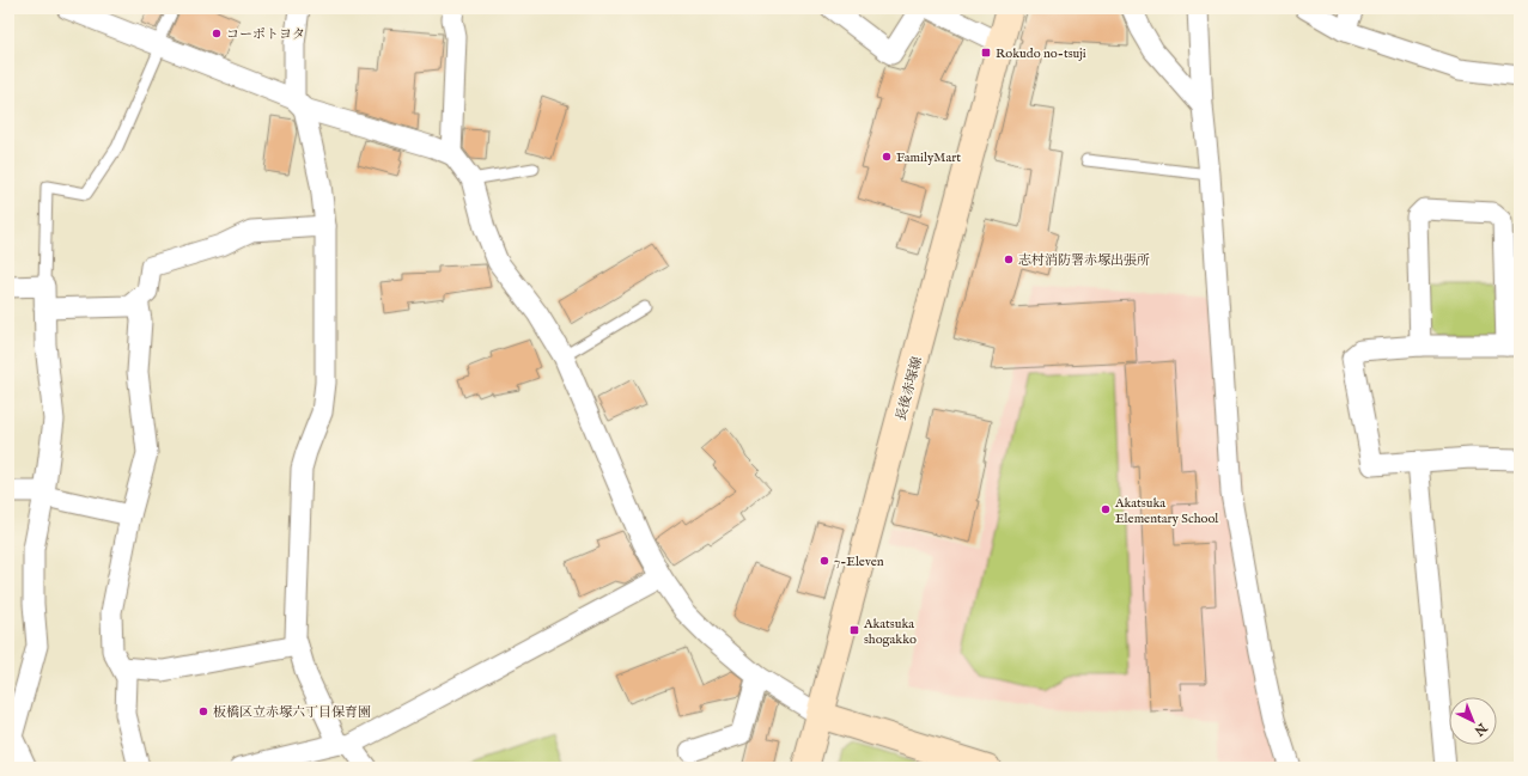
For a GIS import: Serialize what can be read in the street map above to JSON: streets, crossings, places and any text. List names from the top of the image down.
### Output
{
  "streets": {
    "main road": ["長後赤塚線"]
  },
  "places": {
    "other": [
      "コーポトヨタ",
      "FamilyMart",
      "志村消防署赤塚出張所",
      "Akatsuka Elementary School",
      "7-Eleven",
      "板橋区立赤塚六丁目保育園"
    ],
    "transit": ["Rokudo no-tsuji", "Akatsuka shogakko"]
  },
  "north": "bottom right"
}
